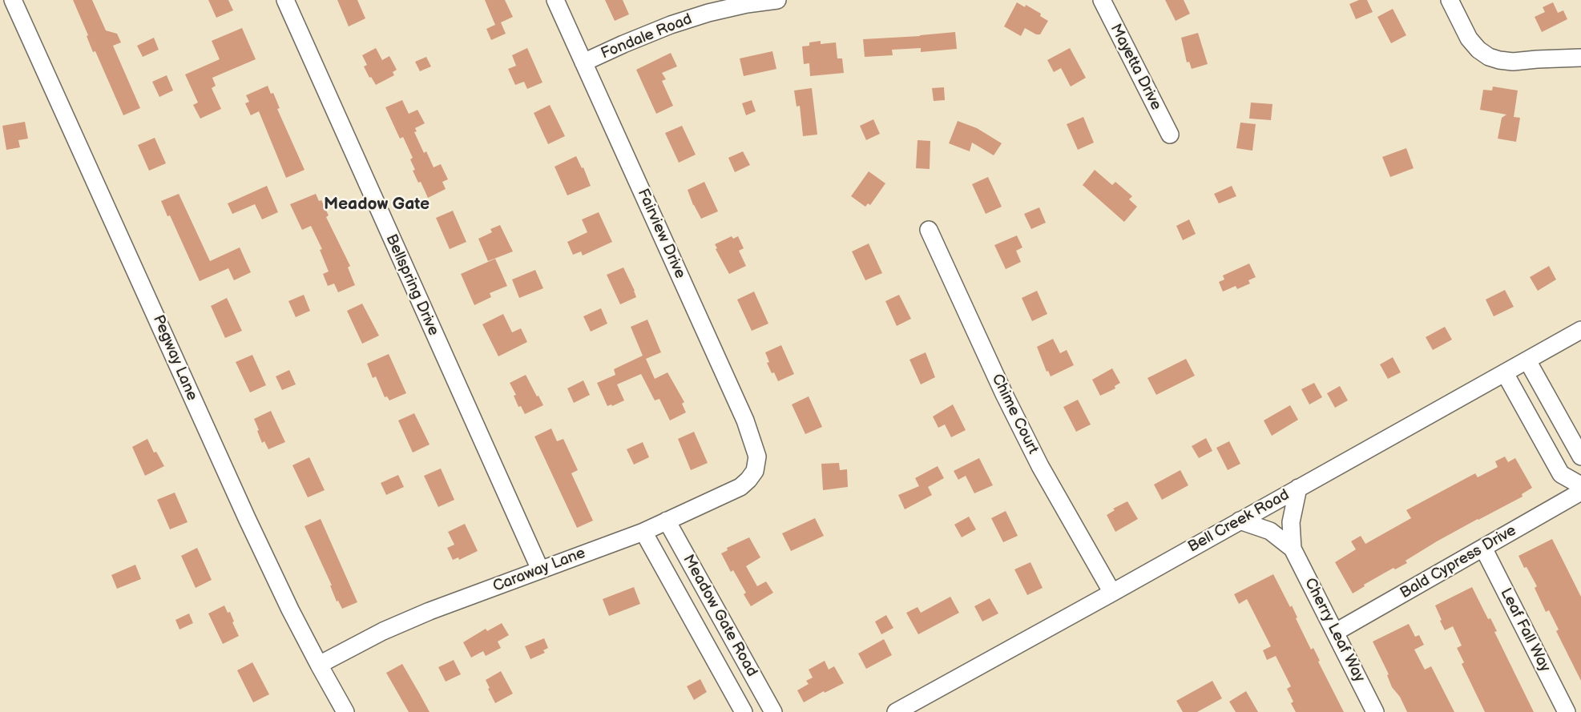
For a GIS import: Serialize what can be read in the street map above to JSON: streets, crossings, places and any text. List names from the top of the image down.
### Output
{
  "streets": {
    "street": [
      "Fondale Road",
      "Mayetta Drive",
      "Fairview Drive",
      "Bellspring Drive",
      "Pegway Lane",
      "Chime Court",
      "Bell Creek Road",
      "Bald Cypress Drive",
      "Caraway Lane",
      "Meadow Gate Road",
      "Cherry Leaf Way",
      "Leaf Fall Way"
    ]
  },
  "crossings": [
    ["Fondale Road", "Fairview Drive"],
    ["Fairview Drive", "Caraway Lane"],
    ["Bellspring Drive", "Caraway Lane"],
    ["Pegway Lane", "Caraway Lane"],
    ["Chime Court", "Bell Creek Road"],
    ["Bell Creek Road", "Cherry Leaf Way"],
    ["Bald Cypress Drive", "Cherry Leaf Way"],
    ["Bald Cypress Drive", "Leaf Fall Way"],
    ["Caraway Lane", "Meadow Gate Road"]
  ],
  "districts": ["Meadow Gate"]
}
